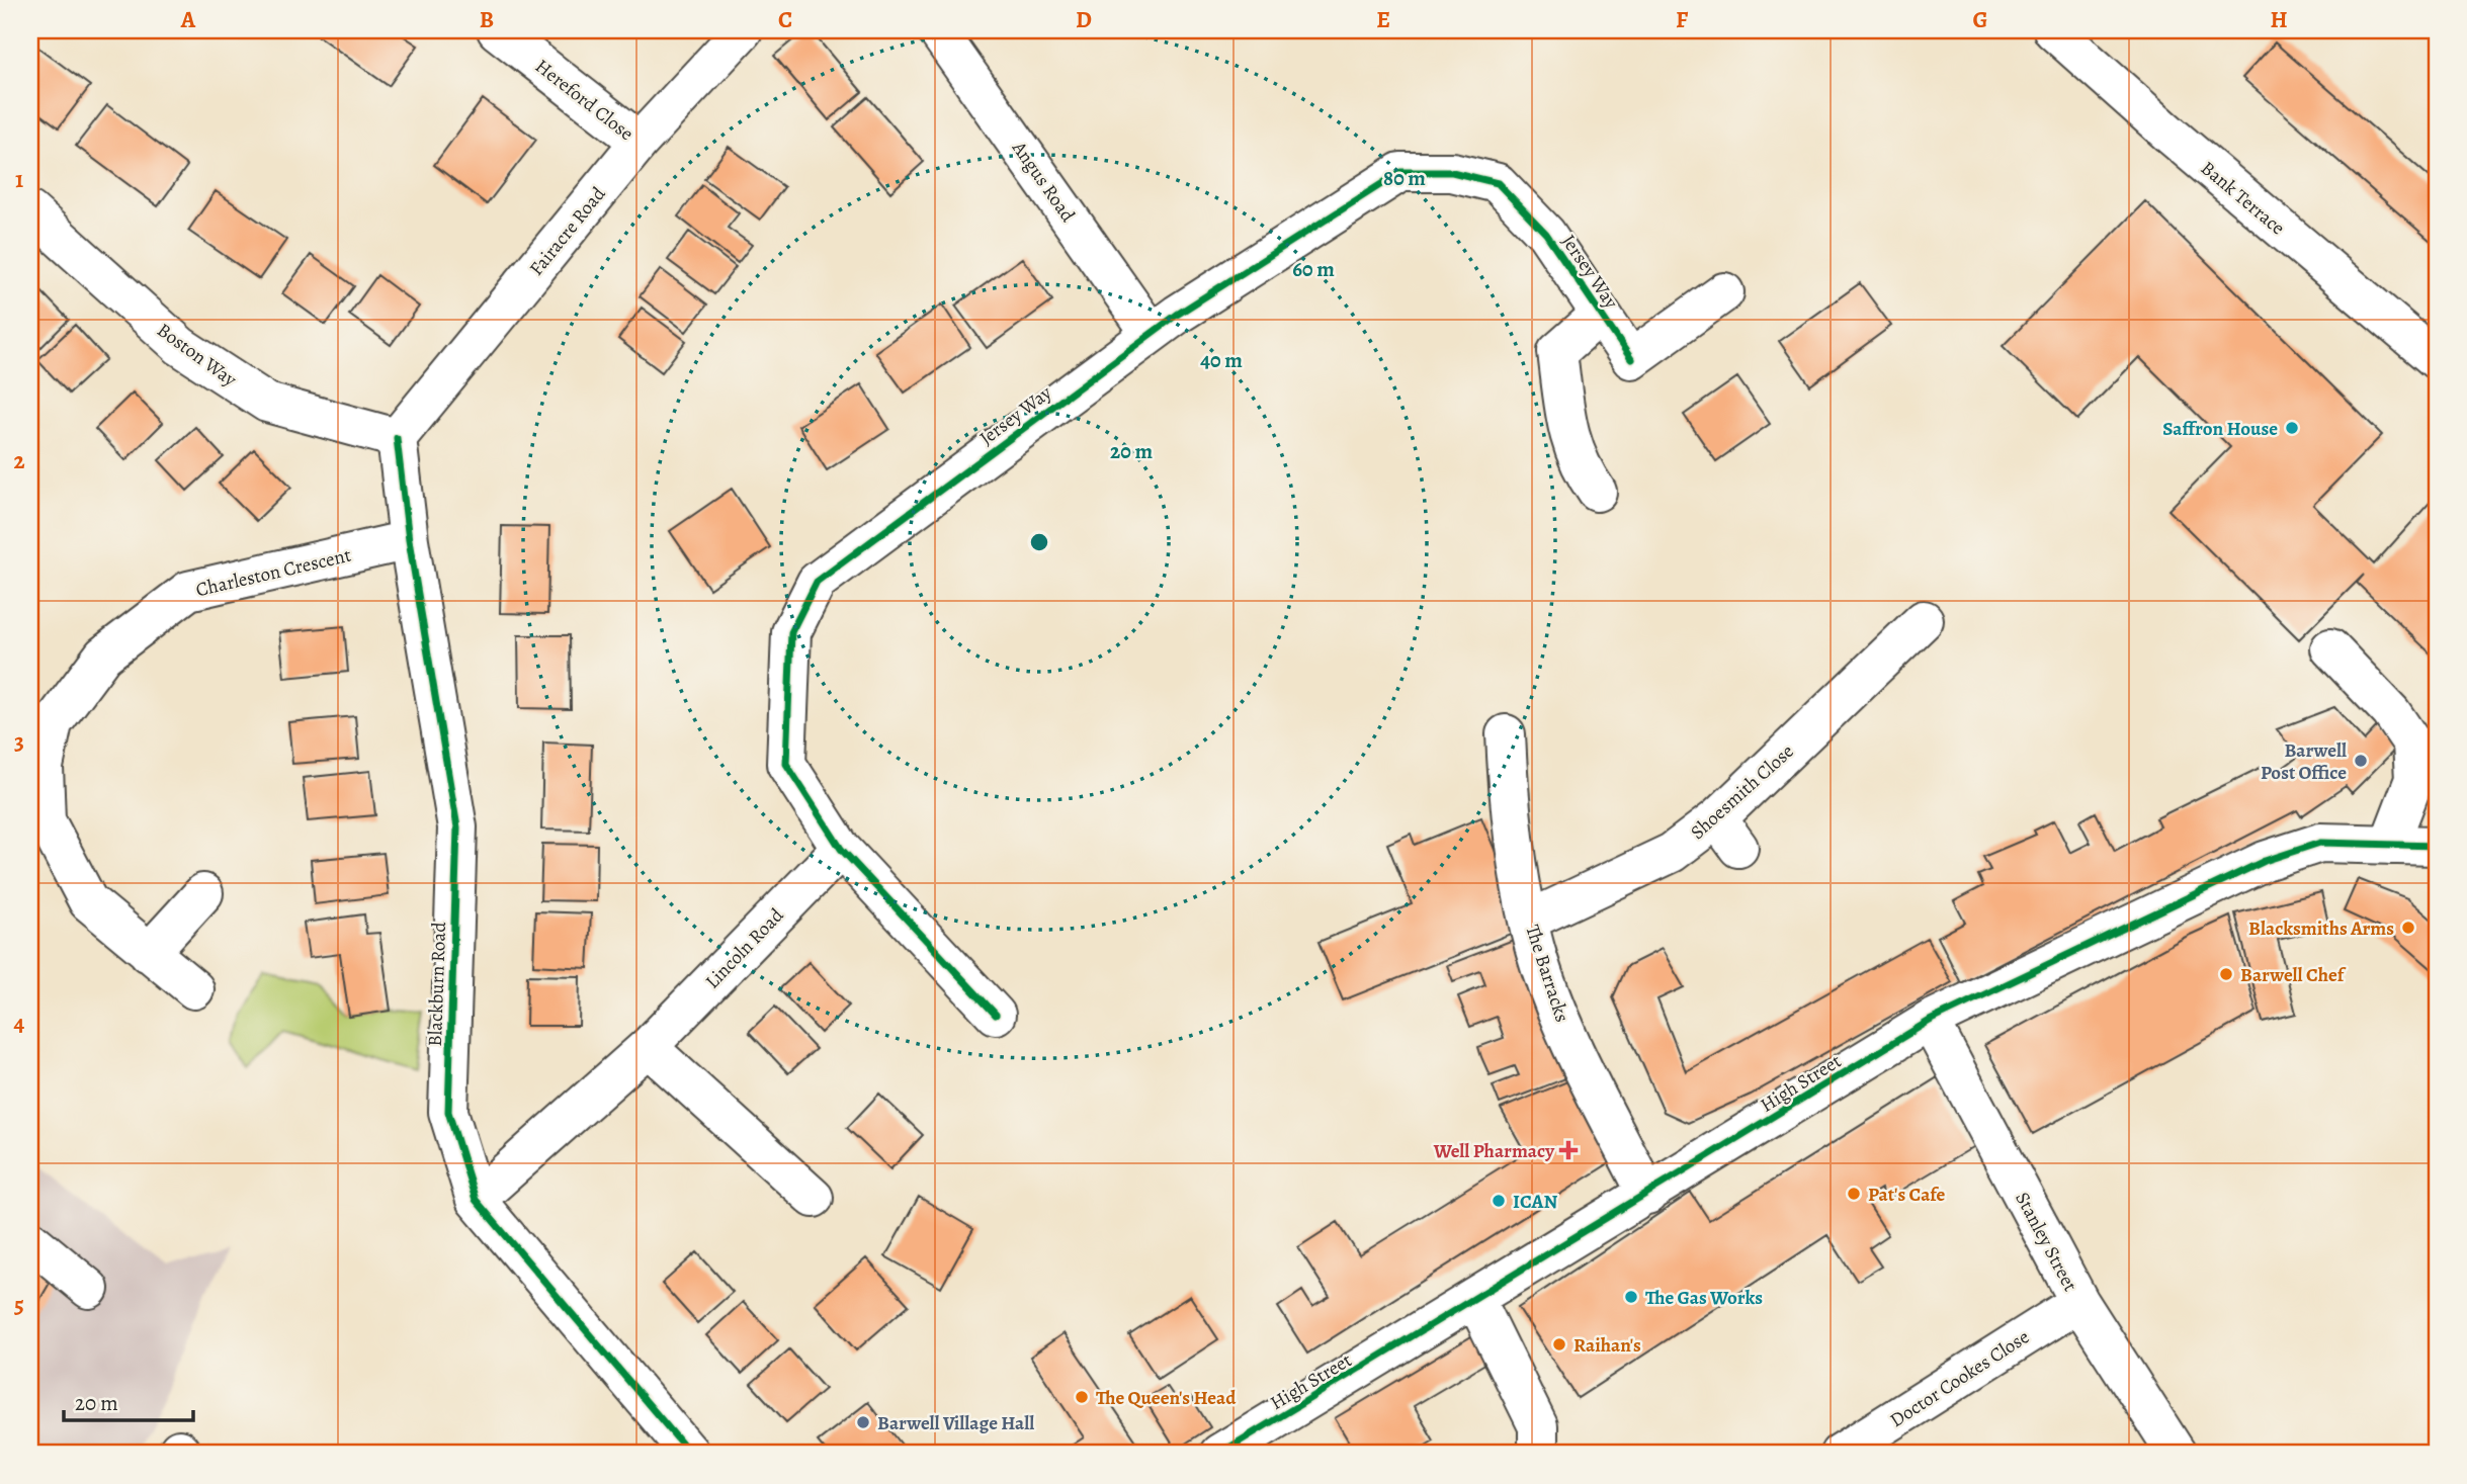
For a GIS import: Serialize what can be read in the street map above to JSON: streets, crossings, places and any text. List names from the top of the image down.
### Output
{
  "streets": {
    "street": [
      "Hereford Close",
      "Angus Road",
      "Bank Terrace",
      "Fairacre Road",
      "Jersey Way",
      "Boston Way",
      "Charleston Crescent",
      "Shoesmith Close",
      "Lincoln Road",
      "The Barracks",
      "Blackburn Road",
      "High Street",
      "Stanley Street",
      "Doctor Cookes Close"
    ]
  },
  "crossings": [
    ["Hereford Close", "Fairacre Road"],
    ["Angus Road", "Jersey Way"],
    ["Fairacre Road", "Boston Way"],
    ["Fairacre Road", "Blackburn Road"],
    ["Jersey Way", "Lincoln Road"],
    ["Boston Way", "Blackburn Road"],
    ["Charleston Crescent", "Blackburn Road"],
    ["Shoesmith Close", "The Barracks"],
    ["Lincoln Road", "Blackburn Road"],
    ["The Barracks", "High Street"],
    ["High Street", "Stanley Street"],
    ["Stanley Street", "Doctor Cookes Close"]
  ],
  "places": {
    "other": [
      "Saffron House",
      "Barwell Post Office",
      "Blacksmiths Arms",
      "Barwell Chef",
      "Pat's Cafe",
      "ICAN",
      "The Gas Works",
      "Raihan's",
      "The Queen's Head",
      "Barwell Village Hall"
    ],
    "health": ["Well Pharmacy"]
  },
  "scale_bar": "20 m",
  "grid": {
    "columns": [
      "A",
      "B",
      "C",
      "D",
      "E",
      "F",
      "G",
      "H"
    ],
    "rows": [
      "1",
      "2",
      "3",
      "4",
      "5"
    ]
  },
  "rings": [
    "80 m",
    "60 m",
    "40 m",
    "20 m"
  ]
}
